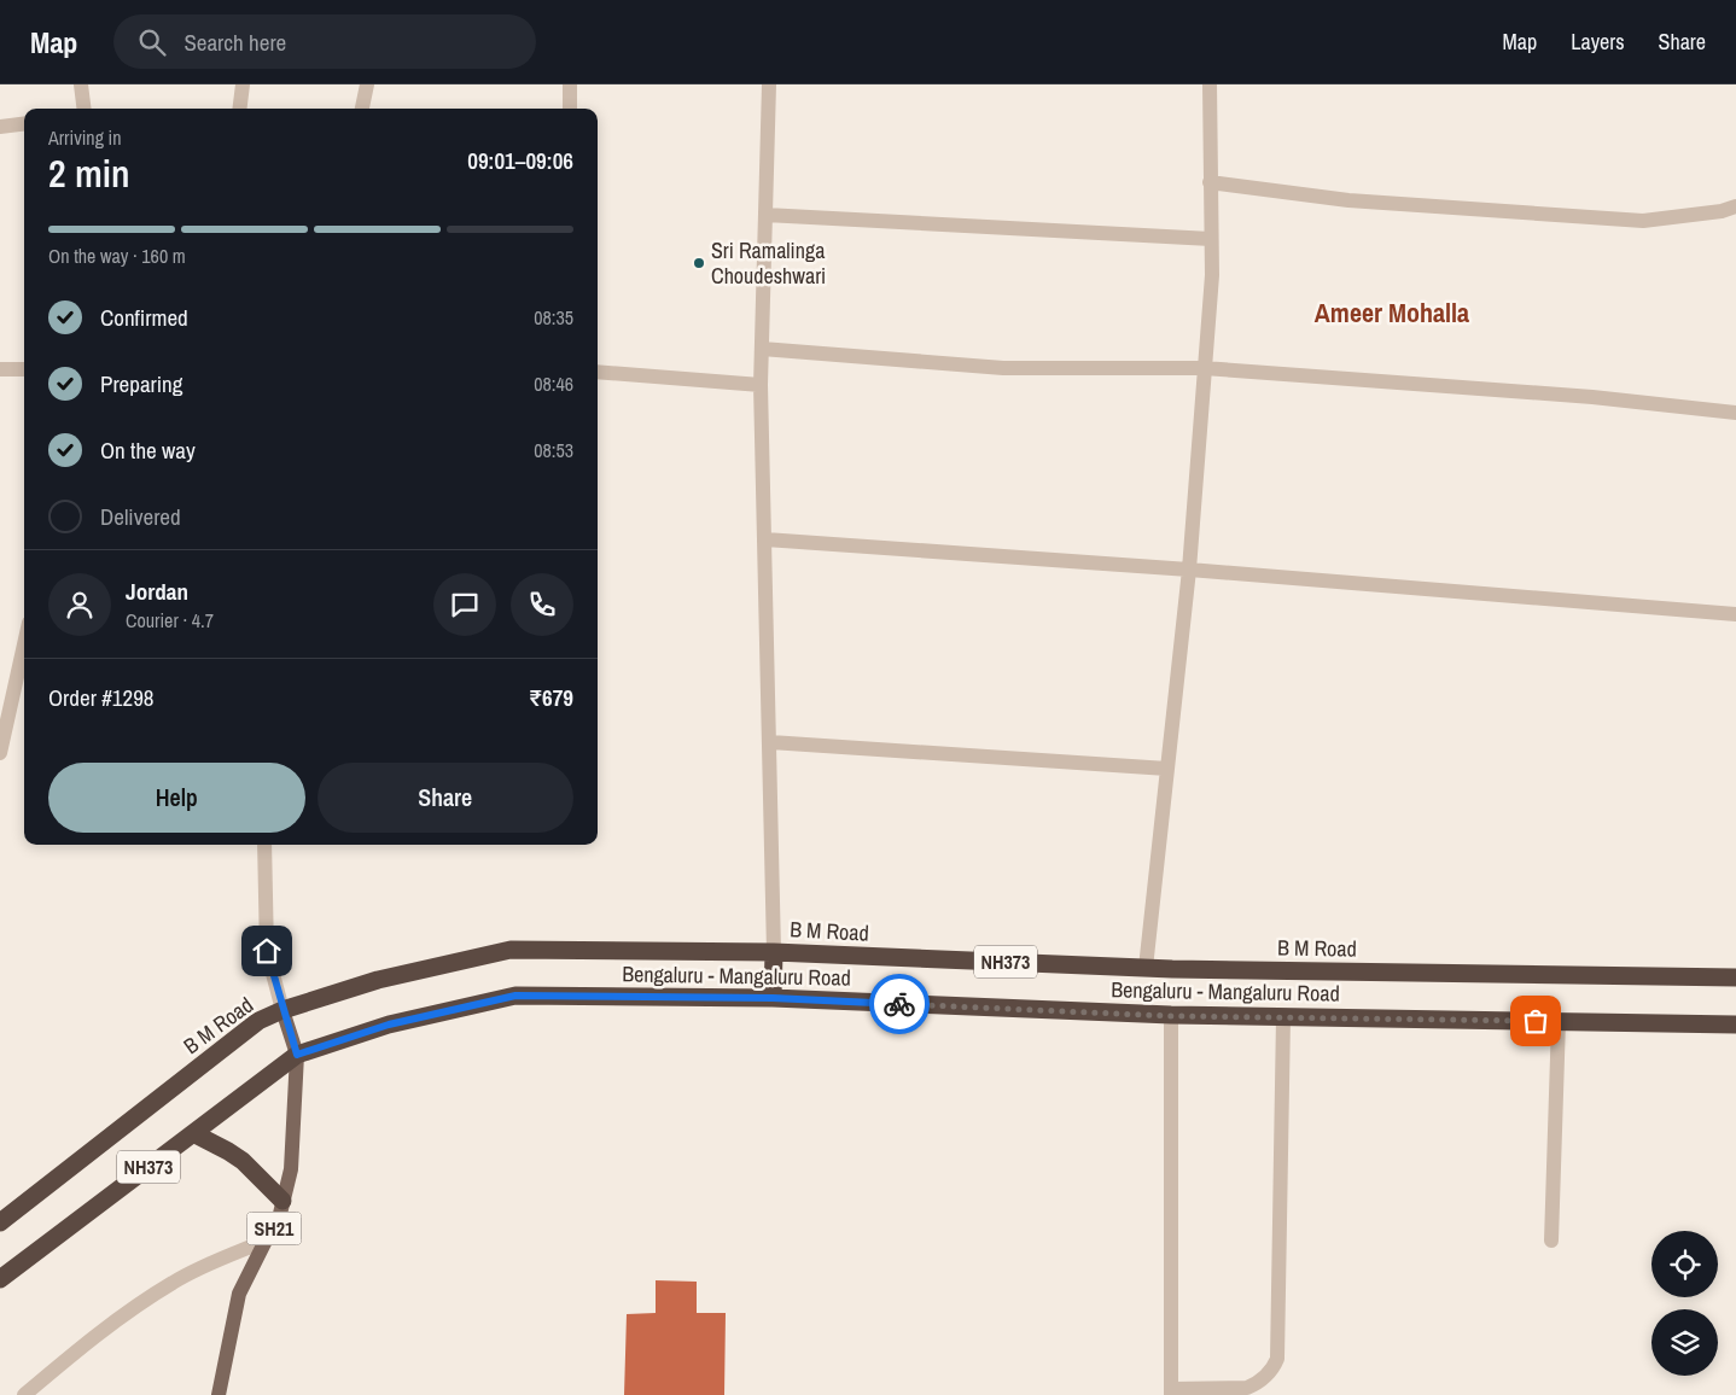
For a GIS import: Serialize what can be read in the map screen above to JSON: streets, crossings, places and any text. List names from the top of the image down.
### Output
{
  "streets": {
    "highway": ["B M Road", "NH373", "Bengaluru - Mangaluru Road"],
    "main road": ["SH21"]
  },
  "crossings": [
    ["B M Road", "SH21"],
    ["Bengaluru - Mangaluru Road", "SH21"]
  ],
  "districts": ["Ameer Mohalla"],
  "places": ["Sri Ramalinga Choudeshwari"],
  "page": {
    "header": "Map",
    "search": "Search here",
    "nav": ["Map", "Layers", "Share"],
    "heading": ["2 min", "Arriving in", "09:01–09:06"],
    "panel": [
      "Jordan",
      "Courier · 4.7",
      "Order #1298",
      "₹679"
    ],
    "bar": "On the way · 160 m",
    "list": [
      ["Confirmed", "08:35"],
      ["Preparing", "08:46"],
      ["On the way", "08:53"],
      "Delivered"
    ],
    "buttons": ["Help", "Share"]
  }
}
